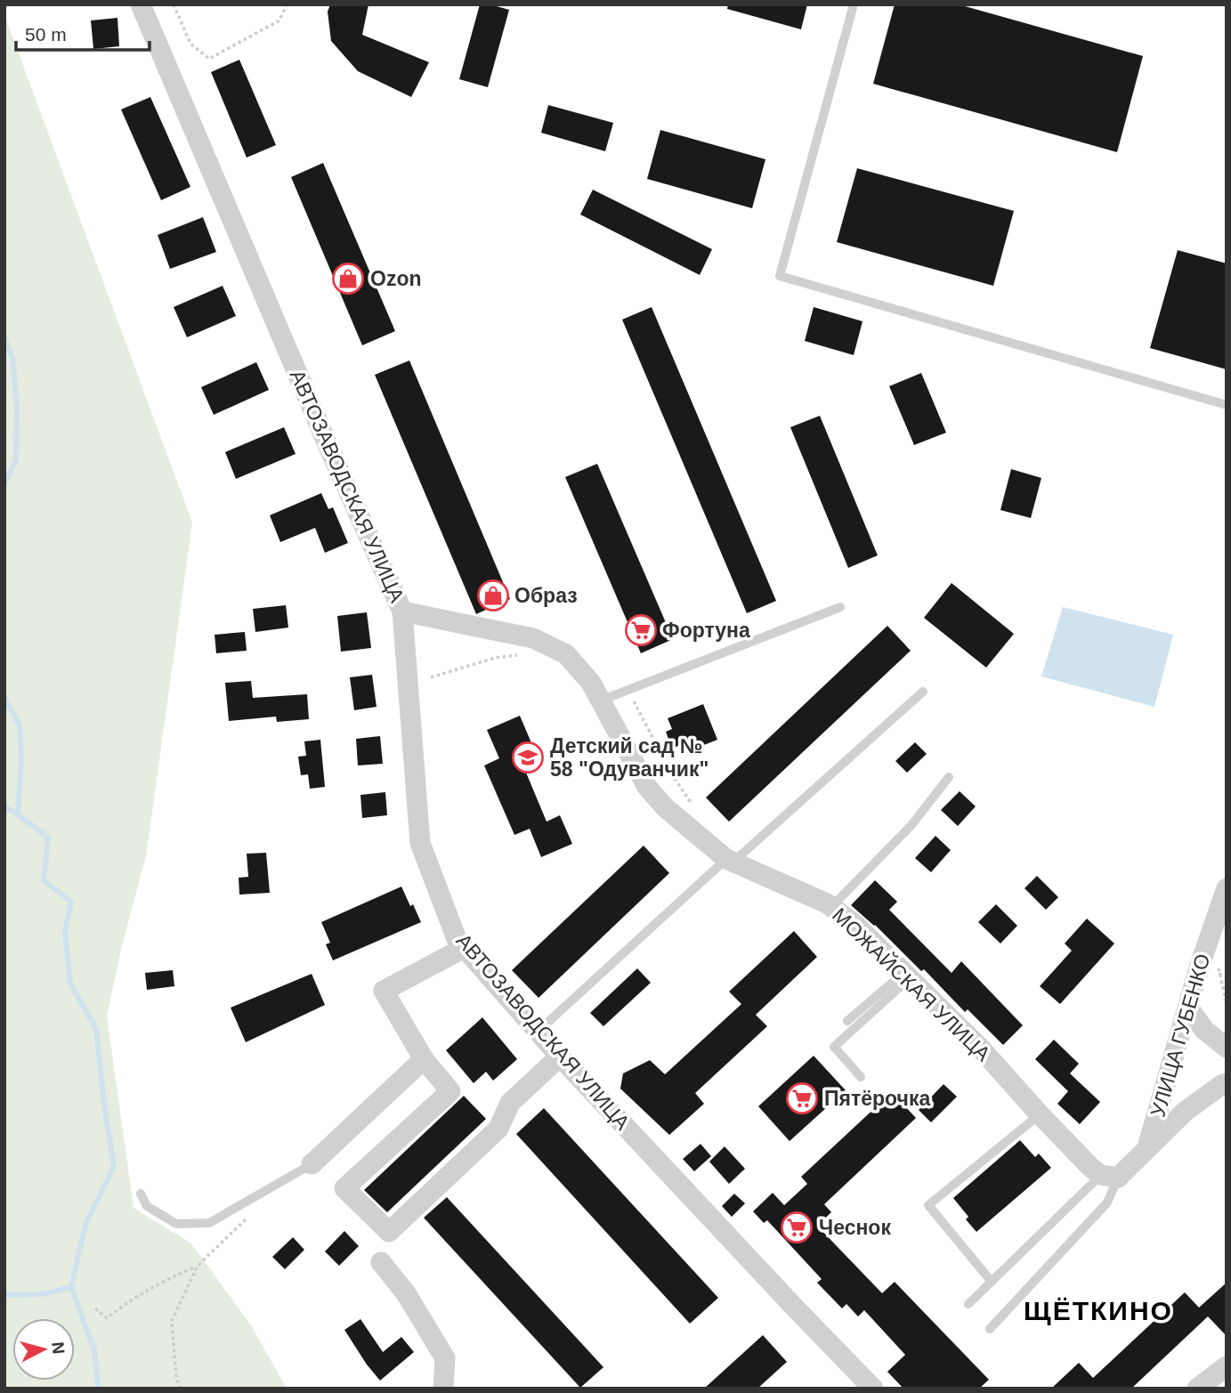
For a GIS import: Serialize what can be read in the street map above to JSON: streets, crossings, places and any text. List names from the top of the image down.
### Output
{
  "streets": {
    "street": ["АВТОЗАВОДСКАЯ УЛИЦА", "МОЖАЙСКАЯ УЛИЦА", "УЛИЦА ГУБЕНКО"]
  },
  "crossings": [
    ["АВТОЗАВОДСКАЯ УЛИЦА", "МОЖАЙСКАЯ УЛИЦА"]
  ],
  "districts": ["ЩЁТКИНО"],
  "places": {
    "shop": ["Ozon", "Образ"],
    "supermarket": ["Фортуна", "Пятёрочка", "Чеснок"],
    "school or university": ["Детский сад № 58 \"Одуванчик\""]
  },
  "scale_bar": "50 m",
  "north": "right"
}
